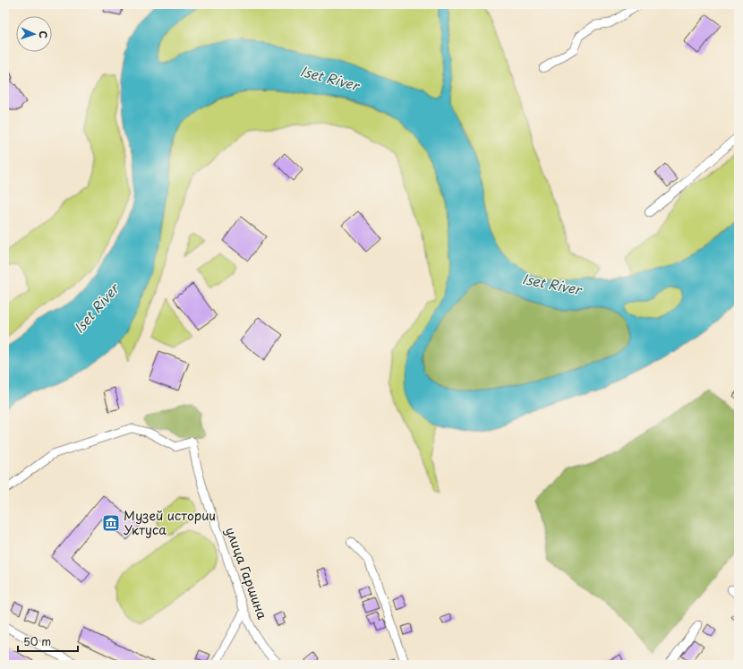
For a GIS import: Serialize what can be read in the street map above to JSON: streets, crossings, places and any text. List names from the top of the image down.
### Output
{
  "streets": {
    "street": ["улица Гаршина"]
  },
  "water": ["Iset River"],
  "places": {
    "museum": ["Музей истории Уктуса"]
  },
  "scale_bar": "50 m",
  "north": "right"
}
